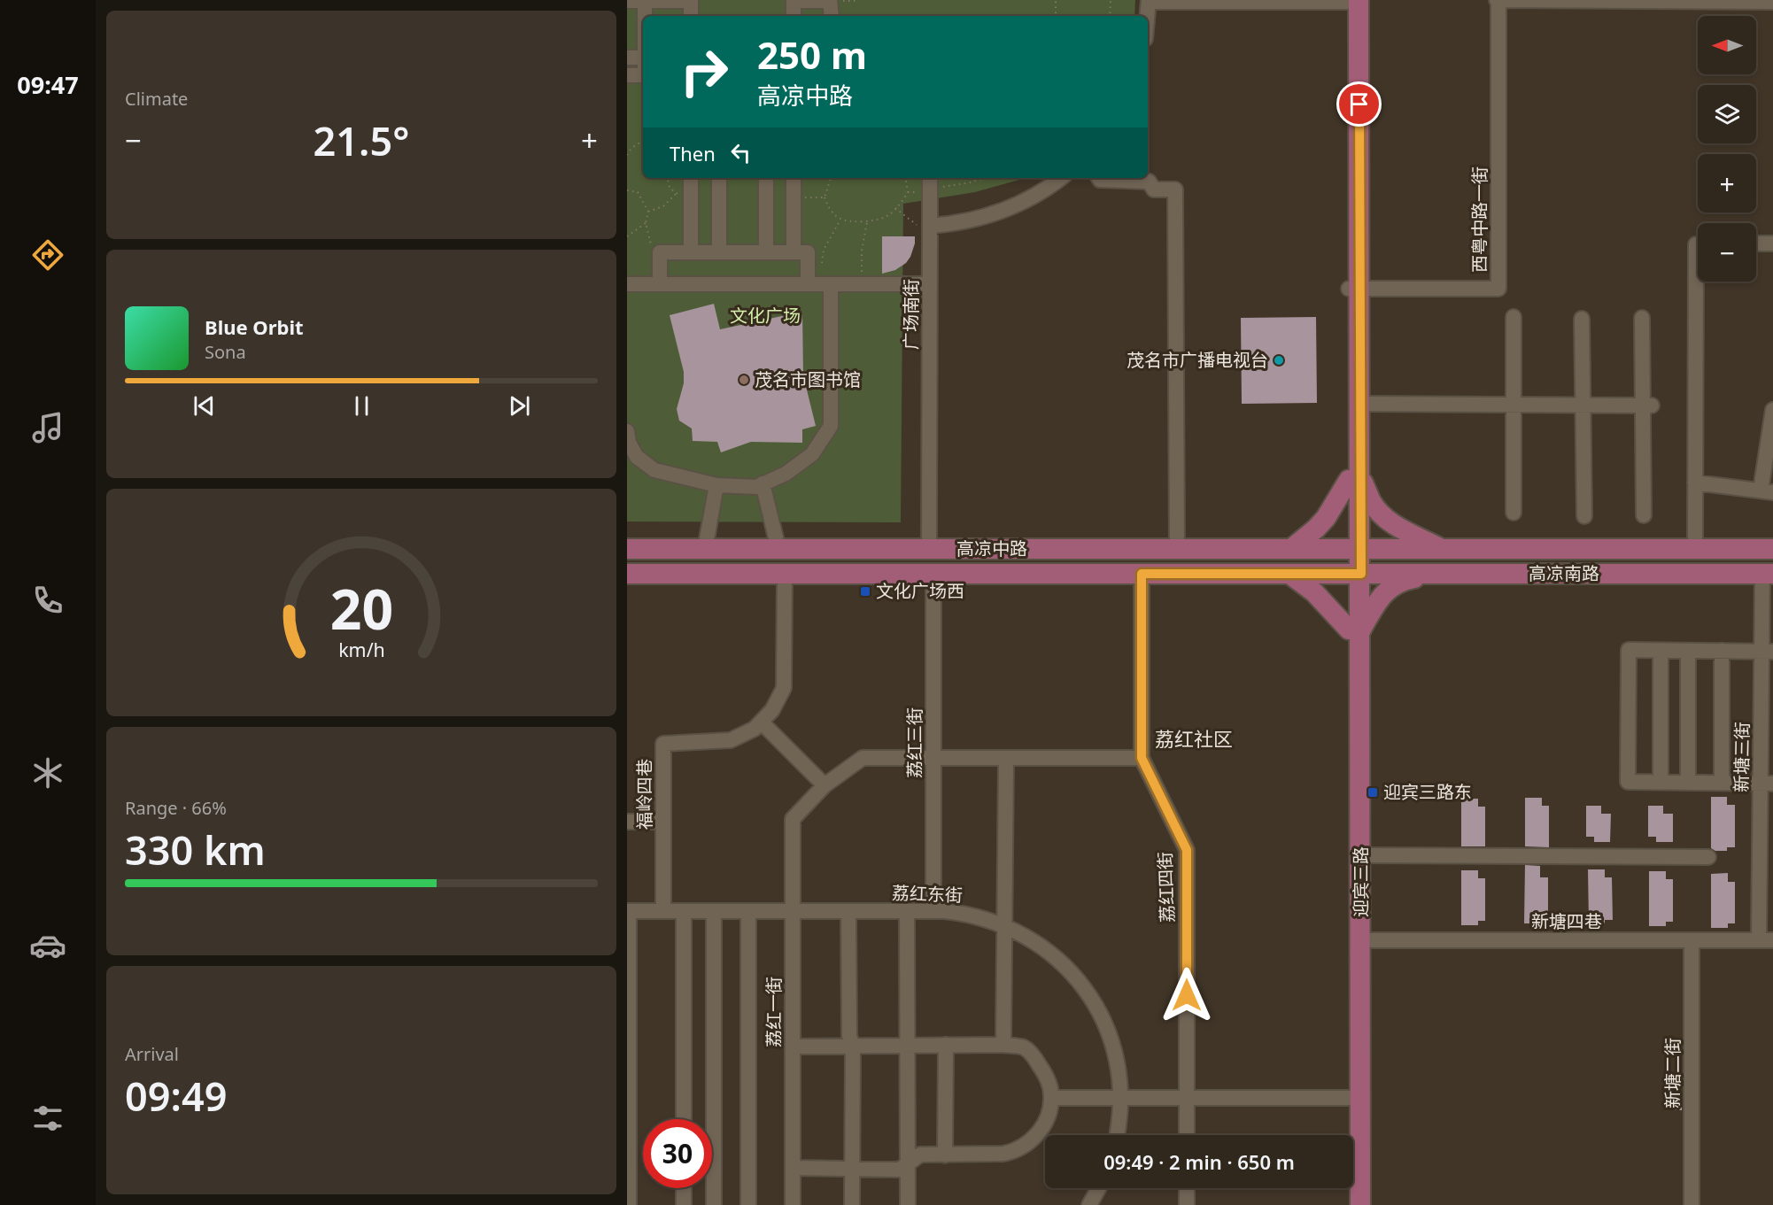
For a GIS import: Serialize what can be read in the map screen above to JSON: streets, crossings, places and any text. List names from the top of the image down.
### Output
{
  "streets": {
    "main road": ["高凉中路", "高凉南路", "迎宾三路"],
    "street": [
      "西粤中路一街",
      "广场南街",
      "荔红三街",
      "新塘三街",
      "福岭四巷",
      "荔红四街",
      "荔红东街",
      "新塘四巷",
      "荔红一街",
      "新塘二街"
    ]
  },
  "crossings": [
    ["广场南街", "高凉中路"],
    ["高凉中路", "高凉南路"],
    ["高凉中路", "荔红三街"],
    ["高凉中路", "福岭四巷"],
    ["高凉中路", "迎宾三路"],
    ["高凉中路", "荔红四街"],
    ["高凉南路", "新塘三街"],
    ["高凉南路", "迎宾三路"],
    ["荔红三街", "荔红东街"],
    ["新塘三街", "新塘四巷"],
    ["福岭四巷", "荔红东街"],
    ["迎宾三路", "新塘四巷"],
    ["荔红东街", "荔红一街"],
    ["新塘四巷", "新塘二街"]
  ],
  "districts": ["荔红社区"],
  "parks": ["文化广场"],
  "places": {
    "other": ["茂名市广播电视台", "茂名市图书馆"],
    "transit": ["文化广场西", "迎宾三路东"]
  },
  "north": "left",
  "page": {
    "tabs": "09:47",
    "tile": [
      "Climate",
      ["Range · 66%", "330 km"],
      ["Arrival", "09:49"]
    ],
    "map_buttons": ["+", "−"],
    "turn": ["250 m", "高凉中路"],
    "heat": ["−", "21.5°", "+"],
    "then": "Then",
    "song": ["Blue Orbit", "Sona"],
    "limit": "30",
    "trip": "09:49 · 2 min · 650 m",
    "gauge": ["20", "km/h"]
  }
}
